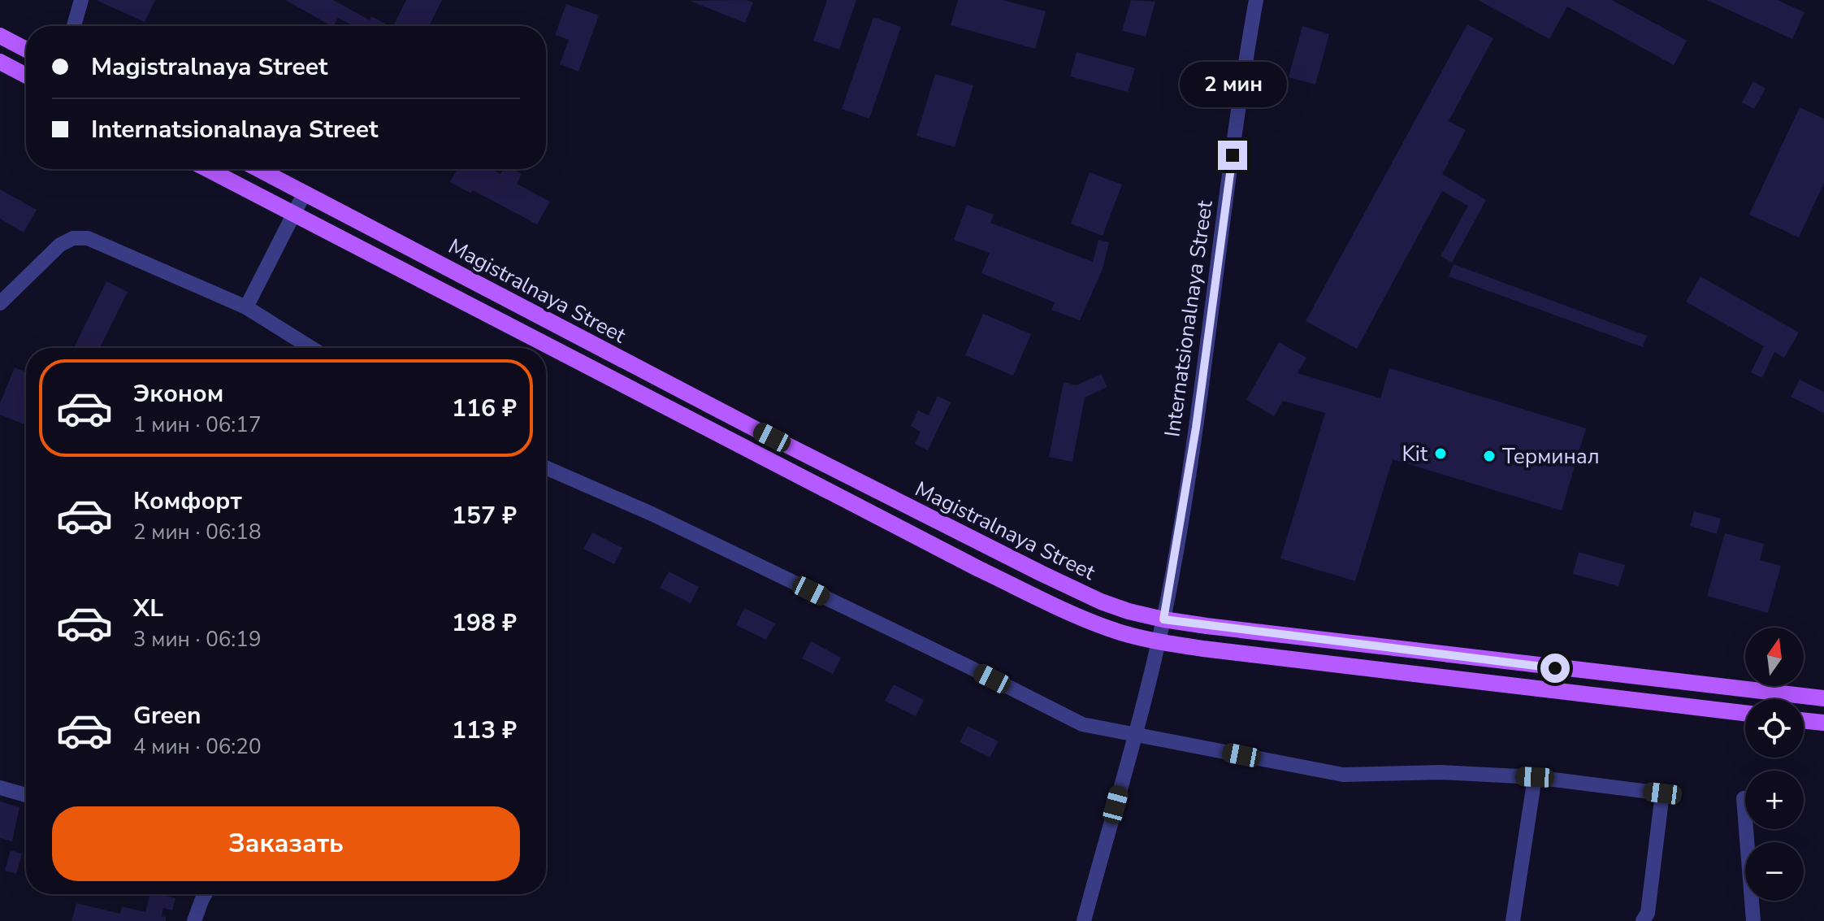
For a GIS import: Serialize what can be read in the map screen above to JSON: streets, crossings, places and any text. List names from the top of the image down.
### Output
{
  "streets": {
    "main road": ["Magistralnaya Street"],
    "street": ["Internatsionalnaya Street"]
  },
  "crossings": [
    ["Magistralnaya Street", "Internatsionalnaya Street"]
  ],
  "places": ["Kit", "Терминал"],
  "north": "top",
  "page": {
    "banner": ["Magistralnaya Street", "Internatsionalnaya Street"],
    "bubble": "2 мин",
    "list": [
      {
        "name": "Эконом",
        "note": "1 мин · 06:17",
        "value": "116 ₽"
      },
      {
        "name": "Комфорт",
        "note": "2 мин · 06:18",
        "value": "157 ₽"
      },
      {
        "name": "XL",
        "note": "3 мин · 06:19",
        "value": "198 ₽"
      },
      {
        "name": "Green",
        "note": "4 мин · 06:20",
        "value": "113 ₽"
      }
    ],
    "map_buttons": ["+", "−"],
    "buttons": "Заказать"
  }
}
